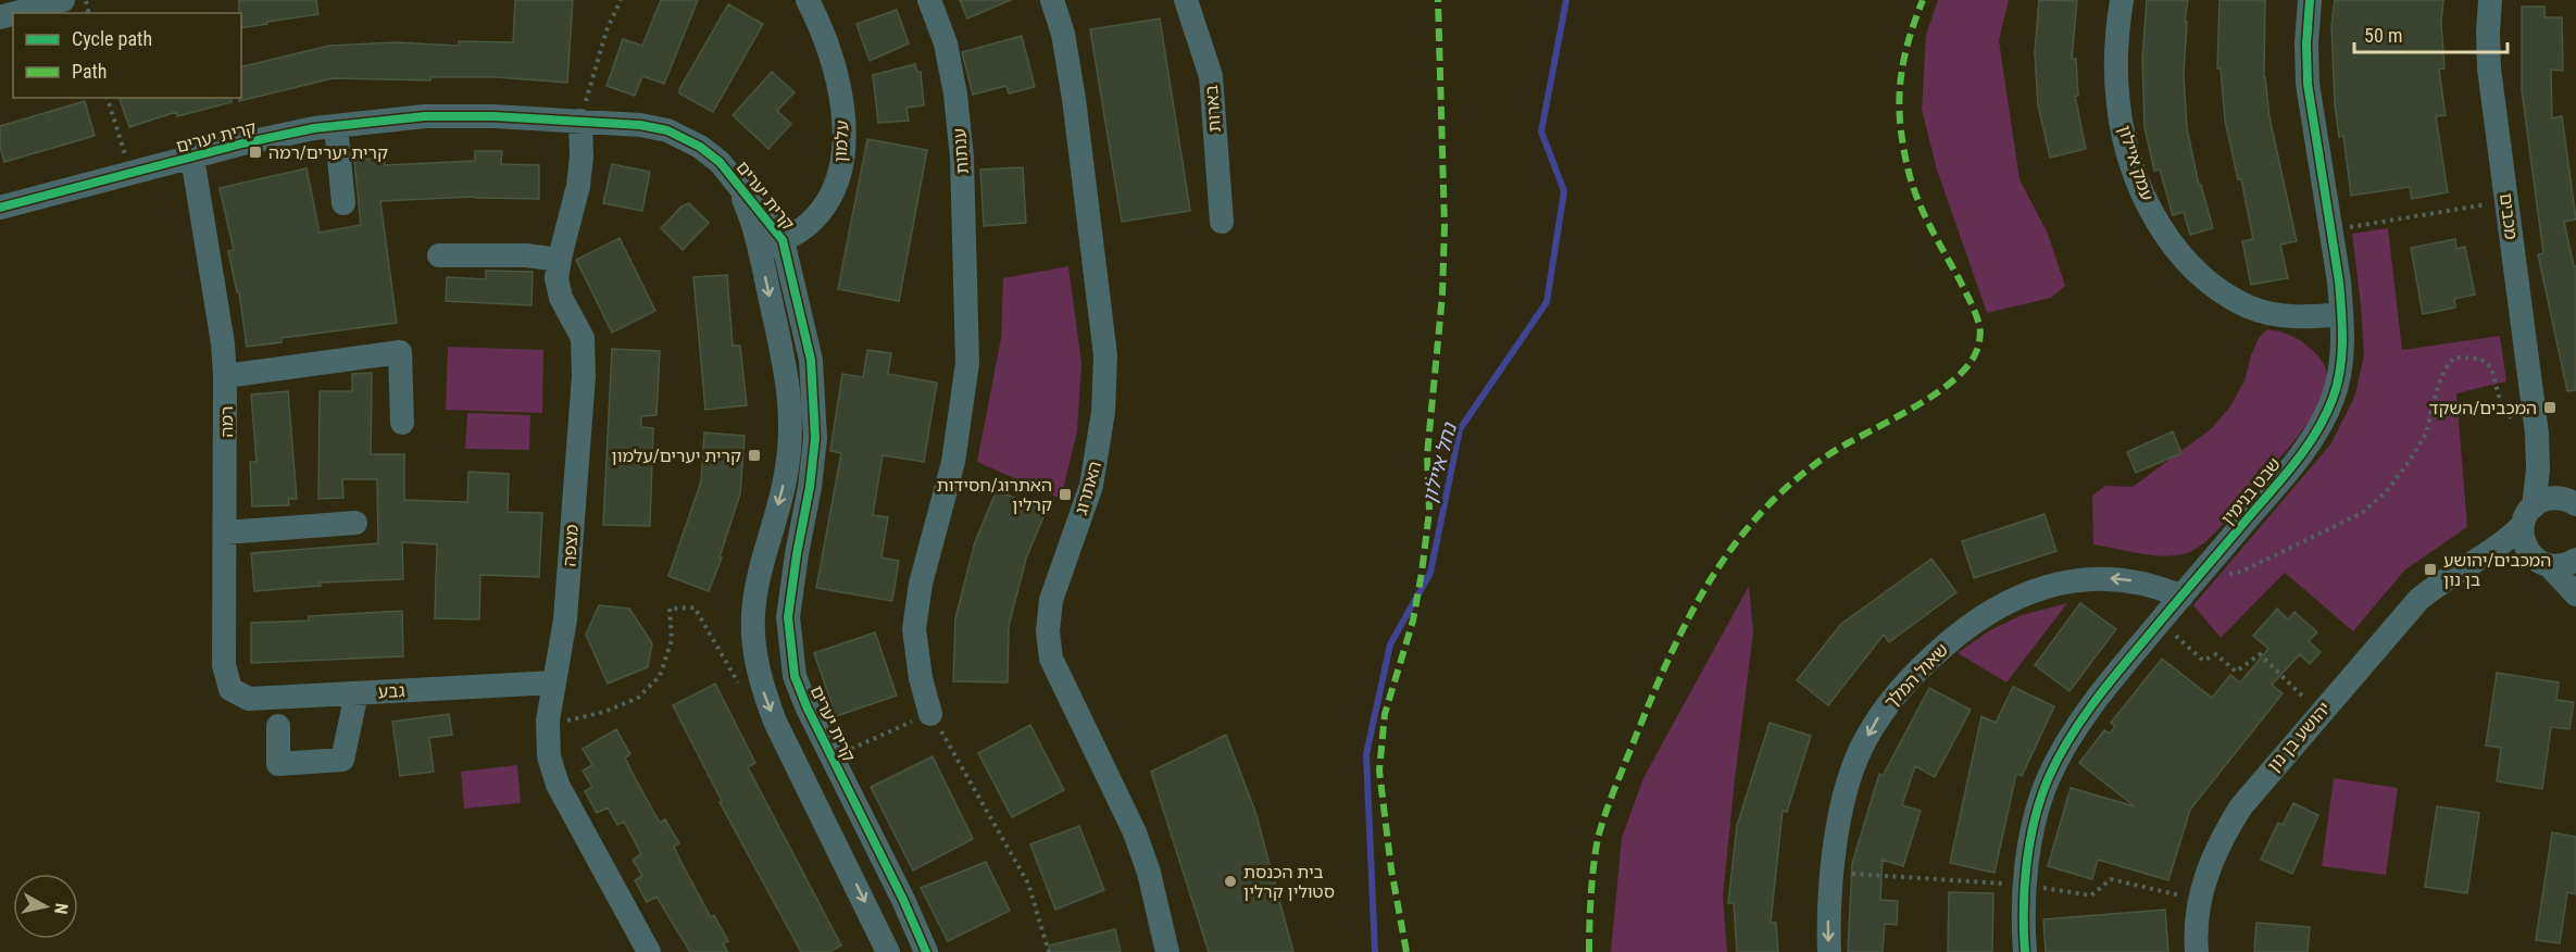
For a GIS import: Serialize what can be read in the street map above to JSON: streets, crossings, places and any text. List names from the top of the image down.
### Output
{
  "streets": {
    "street": [
      "בארות",
      "קרית יערים",
      "עלמון",
      "ענתות",
      "עמק איילון",
      "מכבים",
      "רמה",
      "האתרוג",
      "שבט בנימין",
      "מצפה",
      "שאול המלך",
      "גבע",
      "יהושע בן נון"
    ]
  },
  "crossings": [
    ["קרית יערים", "עלמון"],
    ["קרית יערים", "רמה"],
    ["קרית יערים", "מצפה"],
    ["עמק איילון", "שבט בנימין"],
    ["מכבים", "יהושע בן נון"],
    ["רמה", "גבע"],
    ["שבט בנימין", "שאול המלך"],
    ["מצפה", "גבע"]
  ],
  "one_way": ["שאול המלך"],
  "water": ["נחל איילון"],
  "places": {
    "transit": [
      "קרית יערים/רמה",
      "המכבים/השקד",
      "קרית יערים/עלמון",
      "האתרוג/חסידות קרלין",
      "המכבים/יהושע בן נון"
    ],
    "other": ["בית הכנסת סטולין קרלין"]
  },
  "legend": ["Cycle path", "Path"],
  "scale_bar": "50 m",
  "north": "right"
}
